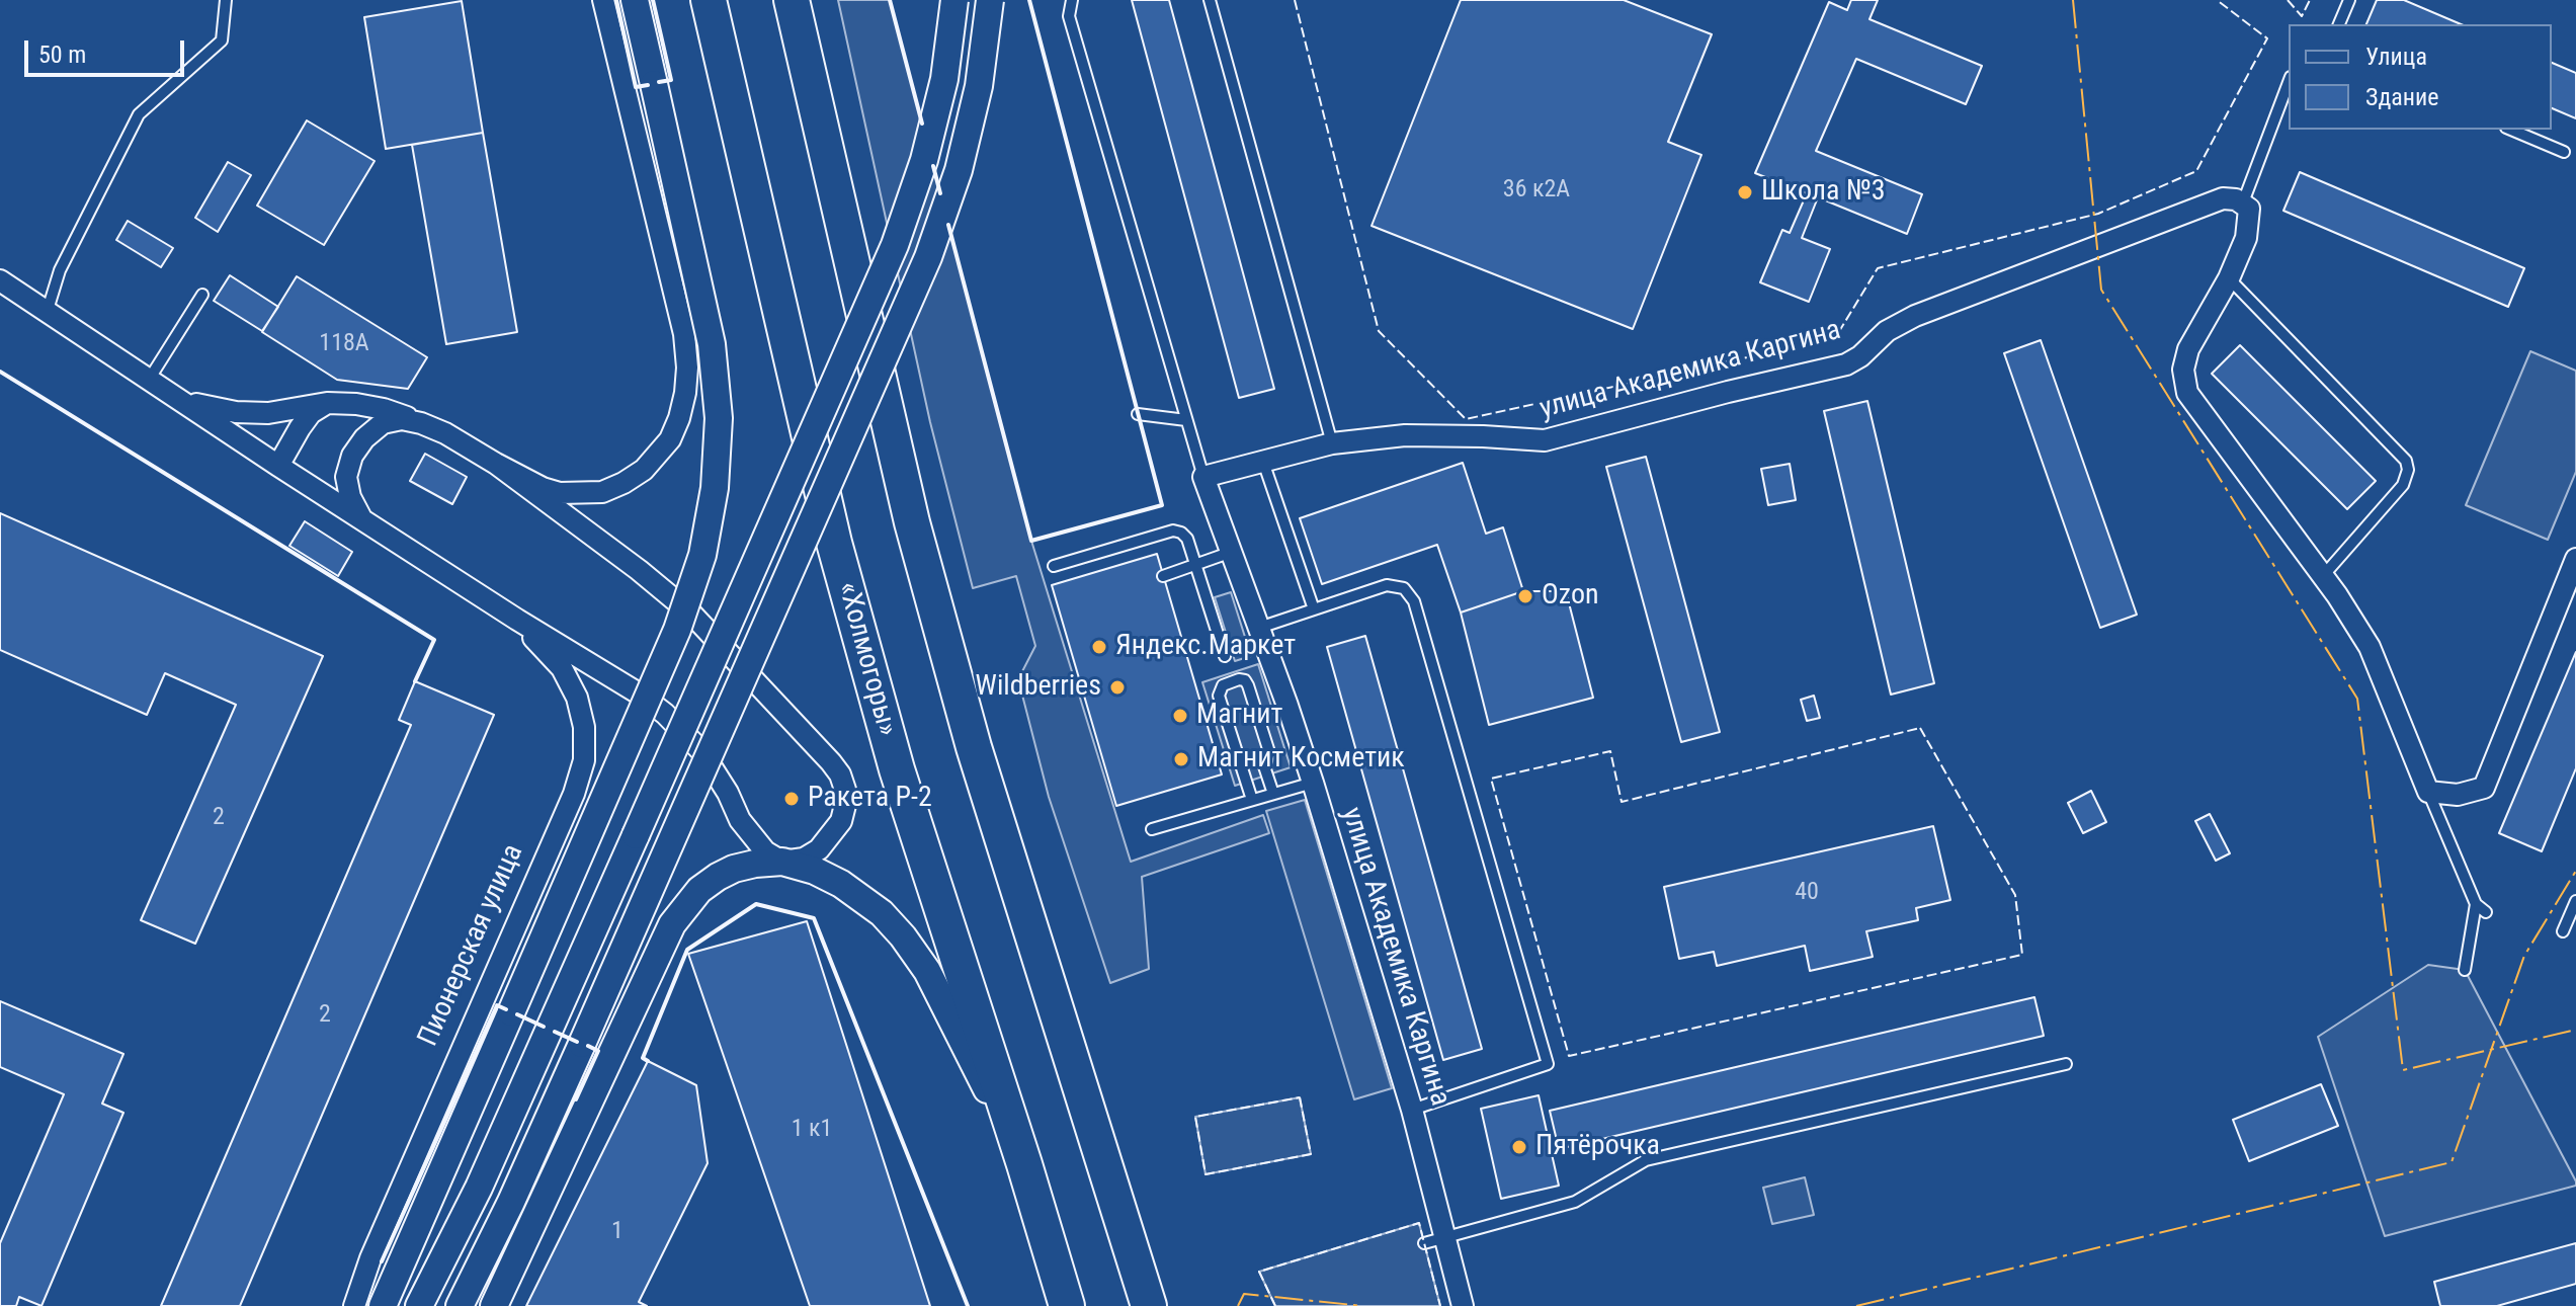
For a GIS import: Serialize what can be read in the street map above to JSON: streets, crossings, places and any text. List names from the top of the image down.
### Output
{
  "streets": {
    "highway": ["«Холмогоры»"],
    "street": ["улица Академика Каргина", "Пионерская улица"]
  },
  "places": [
    "Школа №3",
    "Ozon",
    "Яндекс.Маркет",
    "Wildberries",
    "Магнит",
    "Магнит Косметик",
    "Ракета Р-2",
    "Пятёрочка"
  ],
  "house_numbers": [
    "36 к2А",
    "118А",
    "2",
    "40",
    "2",
    "1 к1",
    "1"
  ],
  "legend": ["Улица", "Здание"],
  "scale_bar": "50 m"
}
